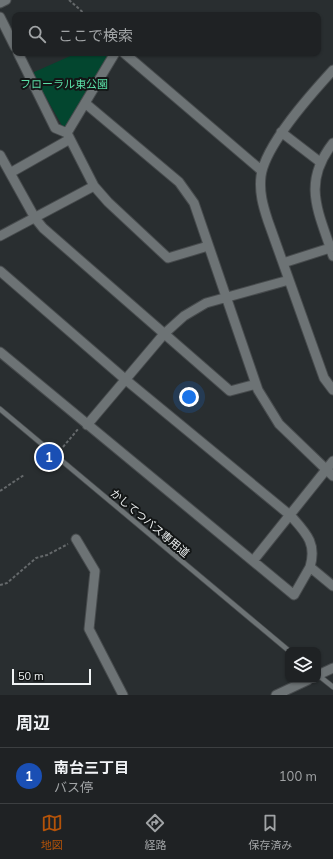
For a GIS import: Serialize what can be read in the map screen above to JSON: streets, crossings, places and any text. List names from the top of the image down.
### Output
{
  "streets": {
    "lane": ["かしてつバス専用道"]
  },
  "parks": ["フローラル東公園"],
  "scale_bar": "50 m",
  "page": {
    "search": "ここで検索",
    "pins": "1",
    "scale": "50 m",
    "heading": "周辺",
    "list": [
      {
        "mark": "1",
        "name": "南台三丁目",
        "note": "バス停",
        "value": "100 m"
      }
    ],
    "nav": ["地図", "経路", "保存済み"]
  }
}
